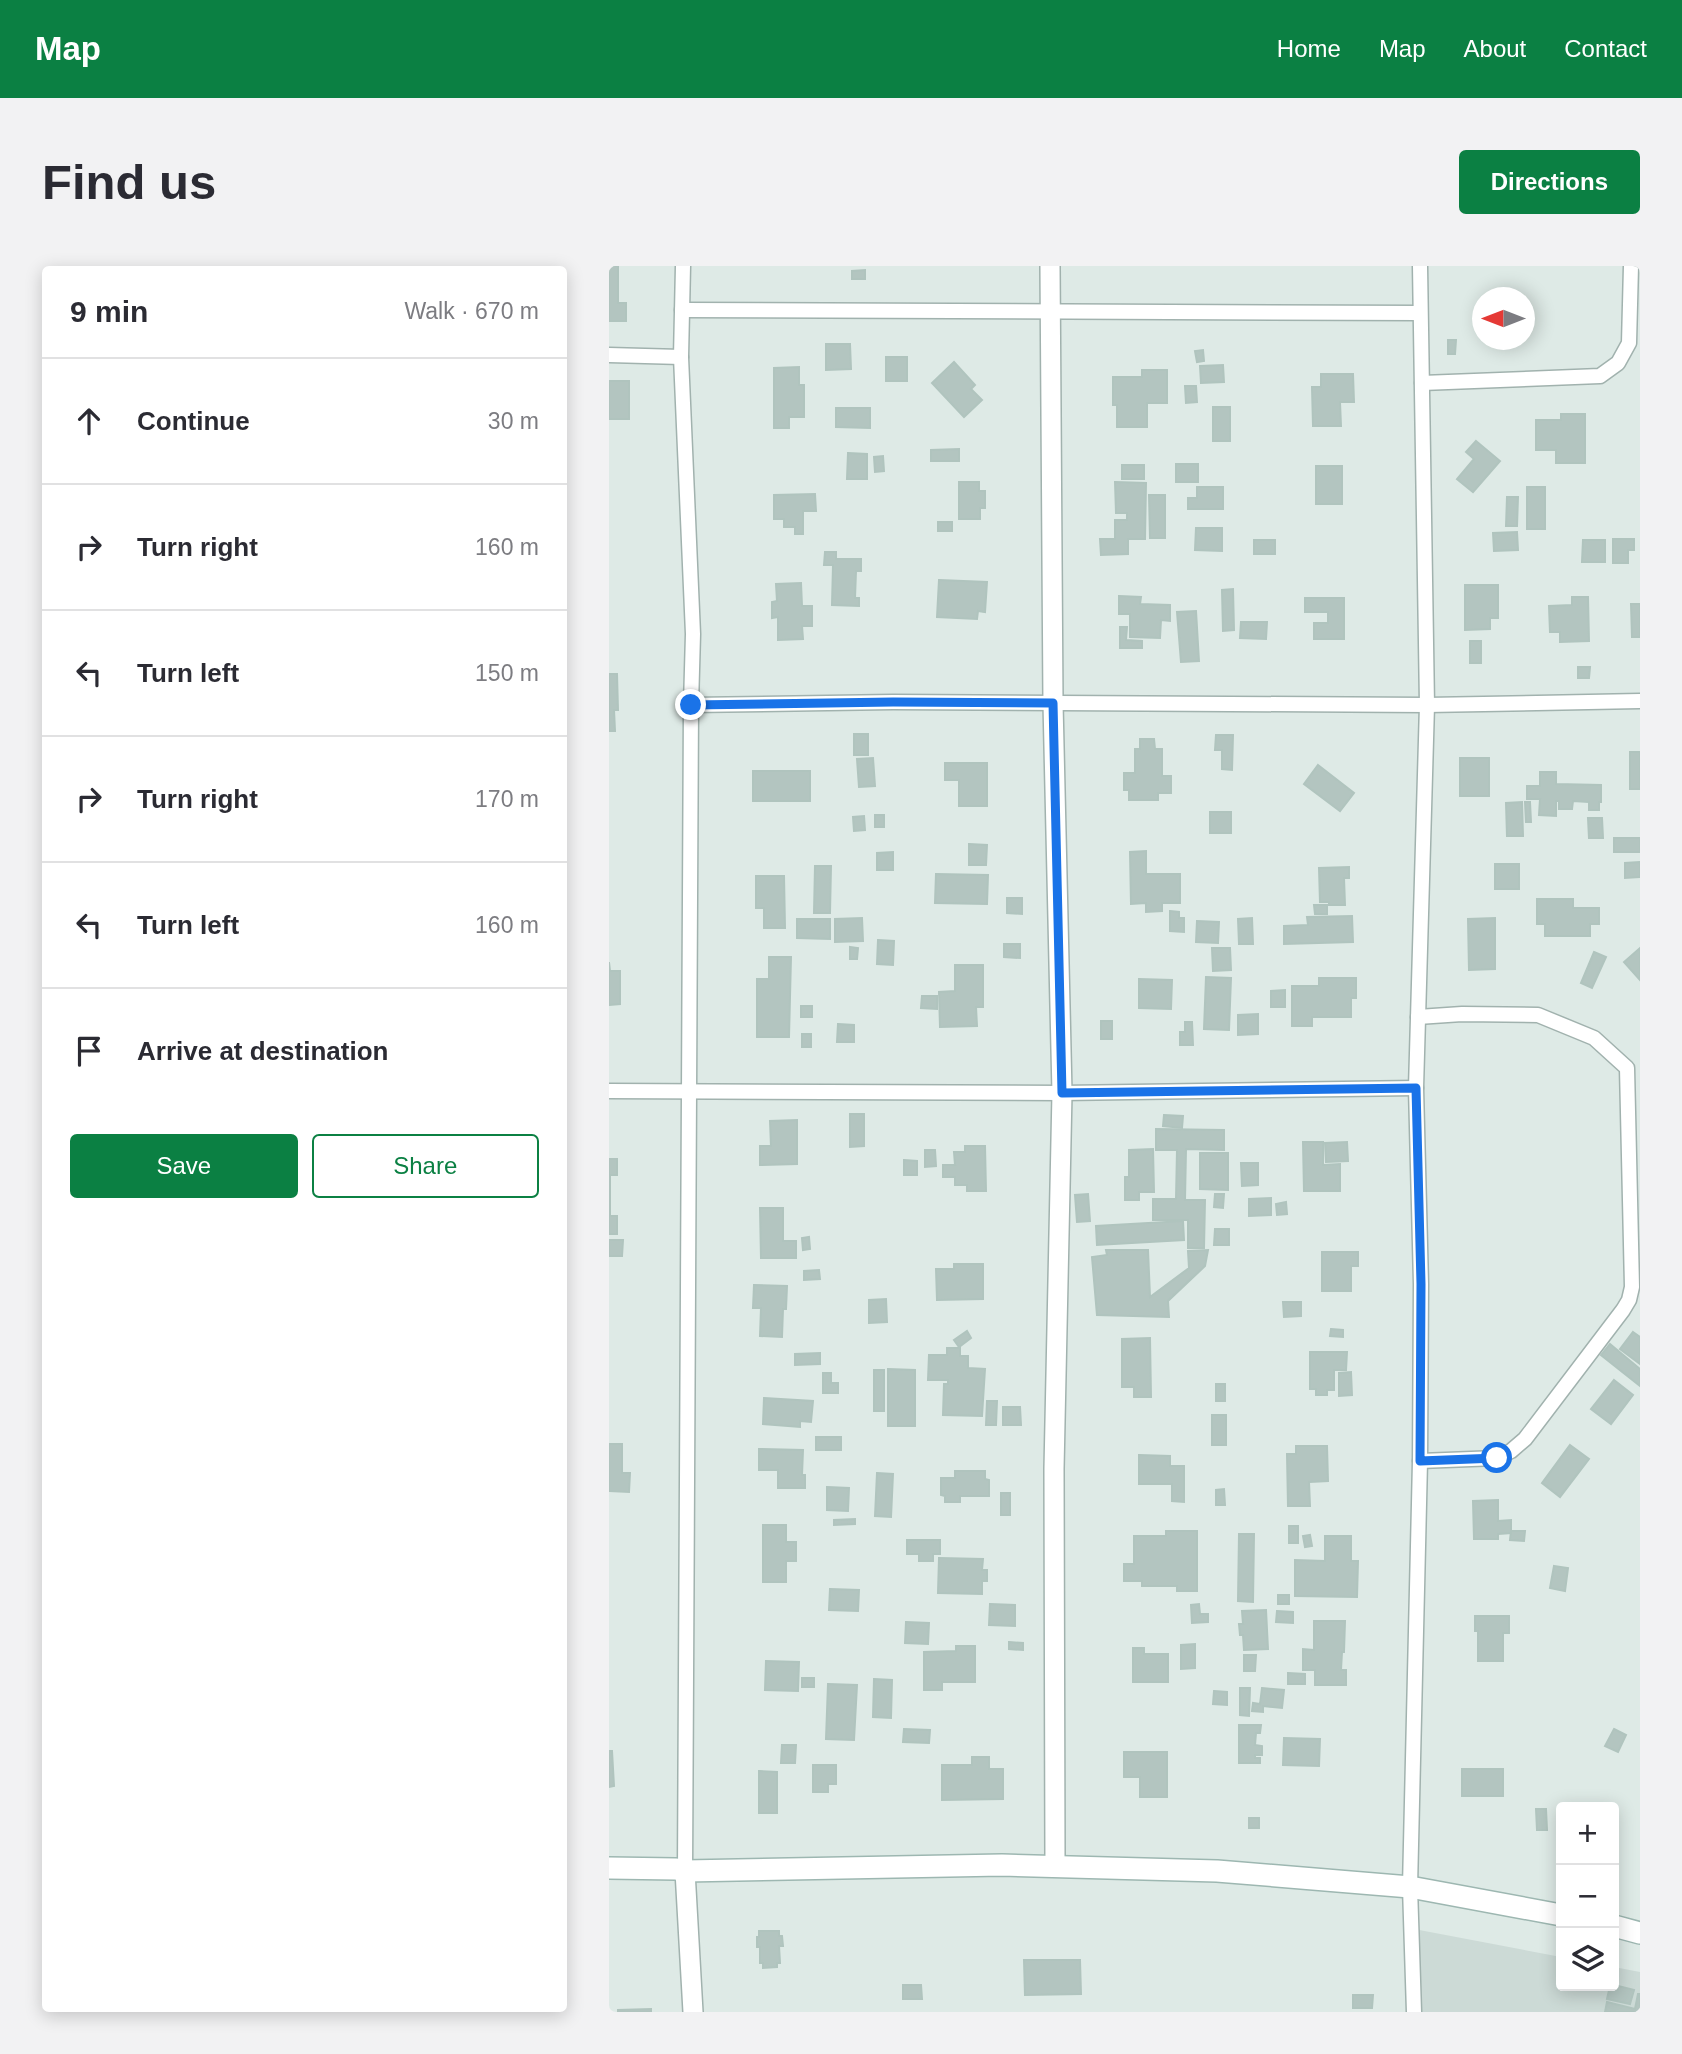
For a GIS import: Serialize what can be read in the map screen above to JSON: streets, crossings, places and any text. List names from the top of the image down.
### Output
{
  "north": "left",
  "page": {
    "header": "Map",
    "nav": [
      "Home",
      "Map",
      "About",
      "Contact"
    ],
    "buttons": [
      "Directions",
      ["Save", "Share"]
    ],
    "title": "Find us",
    "heading": ["9 min", "Walk · 670 m"],
    "list": [
      ["Continue", "30 m"],
      ["Turn right", "160 m"],
      ["Turn left", "150 m"],
      ["Turn right", "170 m"],
      ["Turn left", "160 m"],
      "Arrive at destination"
    ],
    "map_buttons": ["+", "−"]
  }
}
